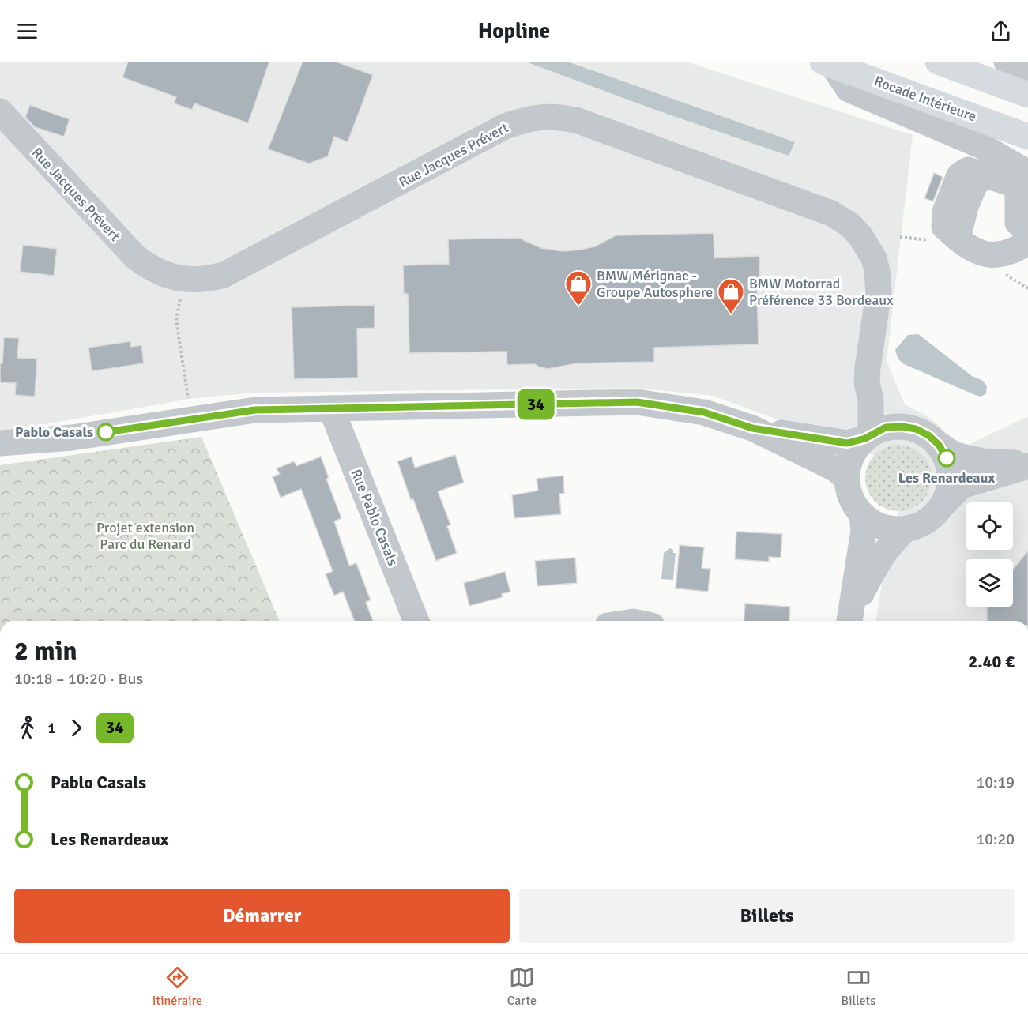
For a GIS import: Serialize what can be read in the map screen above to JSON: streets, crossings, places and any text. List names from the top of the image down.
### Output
{
  "streets": {
    "highway": ["Rocade Intérieure"],
    "street": ["Rue Jacques Prévert", "Rue Pablo Casals"]
  },
  "parks": ["Projet extension Parc du Renard"],
  "places": {
    "shop": ["BMW Mérignac - Groupe Autosphere", "BMW Motorrad Préférence 33 Bordeaux"],
    "other": ["Pablo Casals", "Les Renardeaux"]
  },
  "lines": ["bus line 34"],
  "page": {
    "header": "Hopline",
    "on_map": "34",
    "heading": ["2 min", "10:18 – 10:20 · Bus", "2.40 €"],
    "legs": ["1", "34"],
    "list": [
      {
        "name": "Pablo Casals",
        "value": "10:19"
      },
      {
        "name": "Les Renardeaux",
        "value": "10:20"
      }
    ],
    "buttons": ["Démarrer", "Billets"],
    "tabs": ["Itinéraire", "Carte", "Billets"]
  }
}
